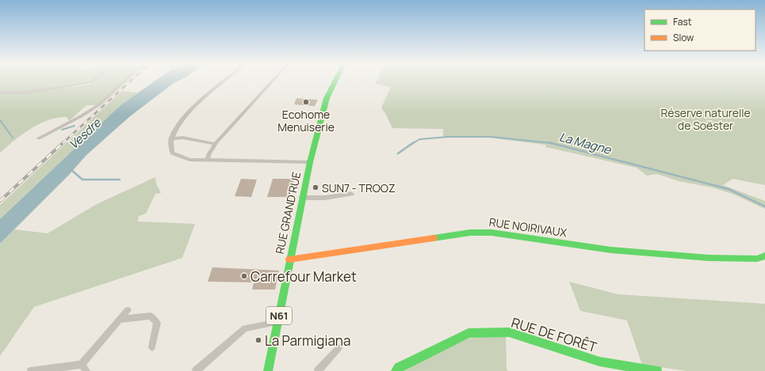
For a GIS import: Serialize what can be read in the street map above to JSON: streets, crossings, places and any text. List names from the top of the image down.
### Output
{
  "streets": {
    "main road": [
      "RUE GRAND'RUE",
      "RUE NOIRIVAUX",
      "N61",
      "RUE DE FORÊT"
    ]
  },
  "crossings": [
    ["RUE GRAND'RUE", "RUE NOIRIVAUX"]
  ],
  "water": ["Vesdre", "La Magne"],
  "parks": ["Réserve naturelle de Soëster"],
  "places": [
    "Ecohome Menuiserie",
    "SUN7 - TROOZ",
    "Carrefour Market",
    "La Parmigiana"
  ],
  "legend": ["Fast", "Slow"]
}
